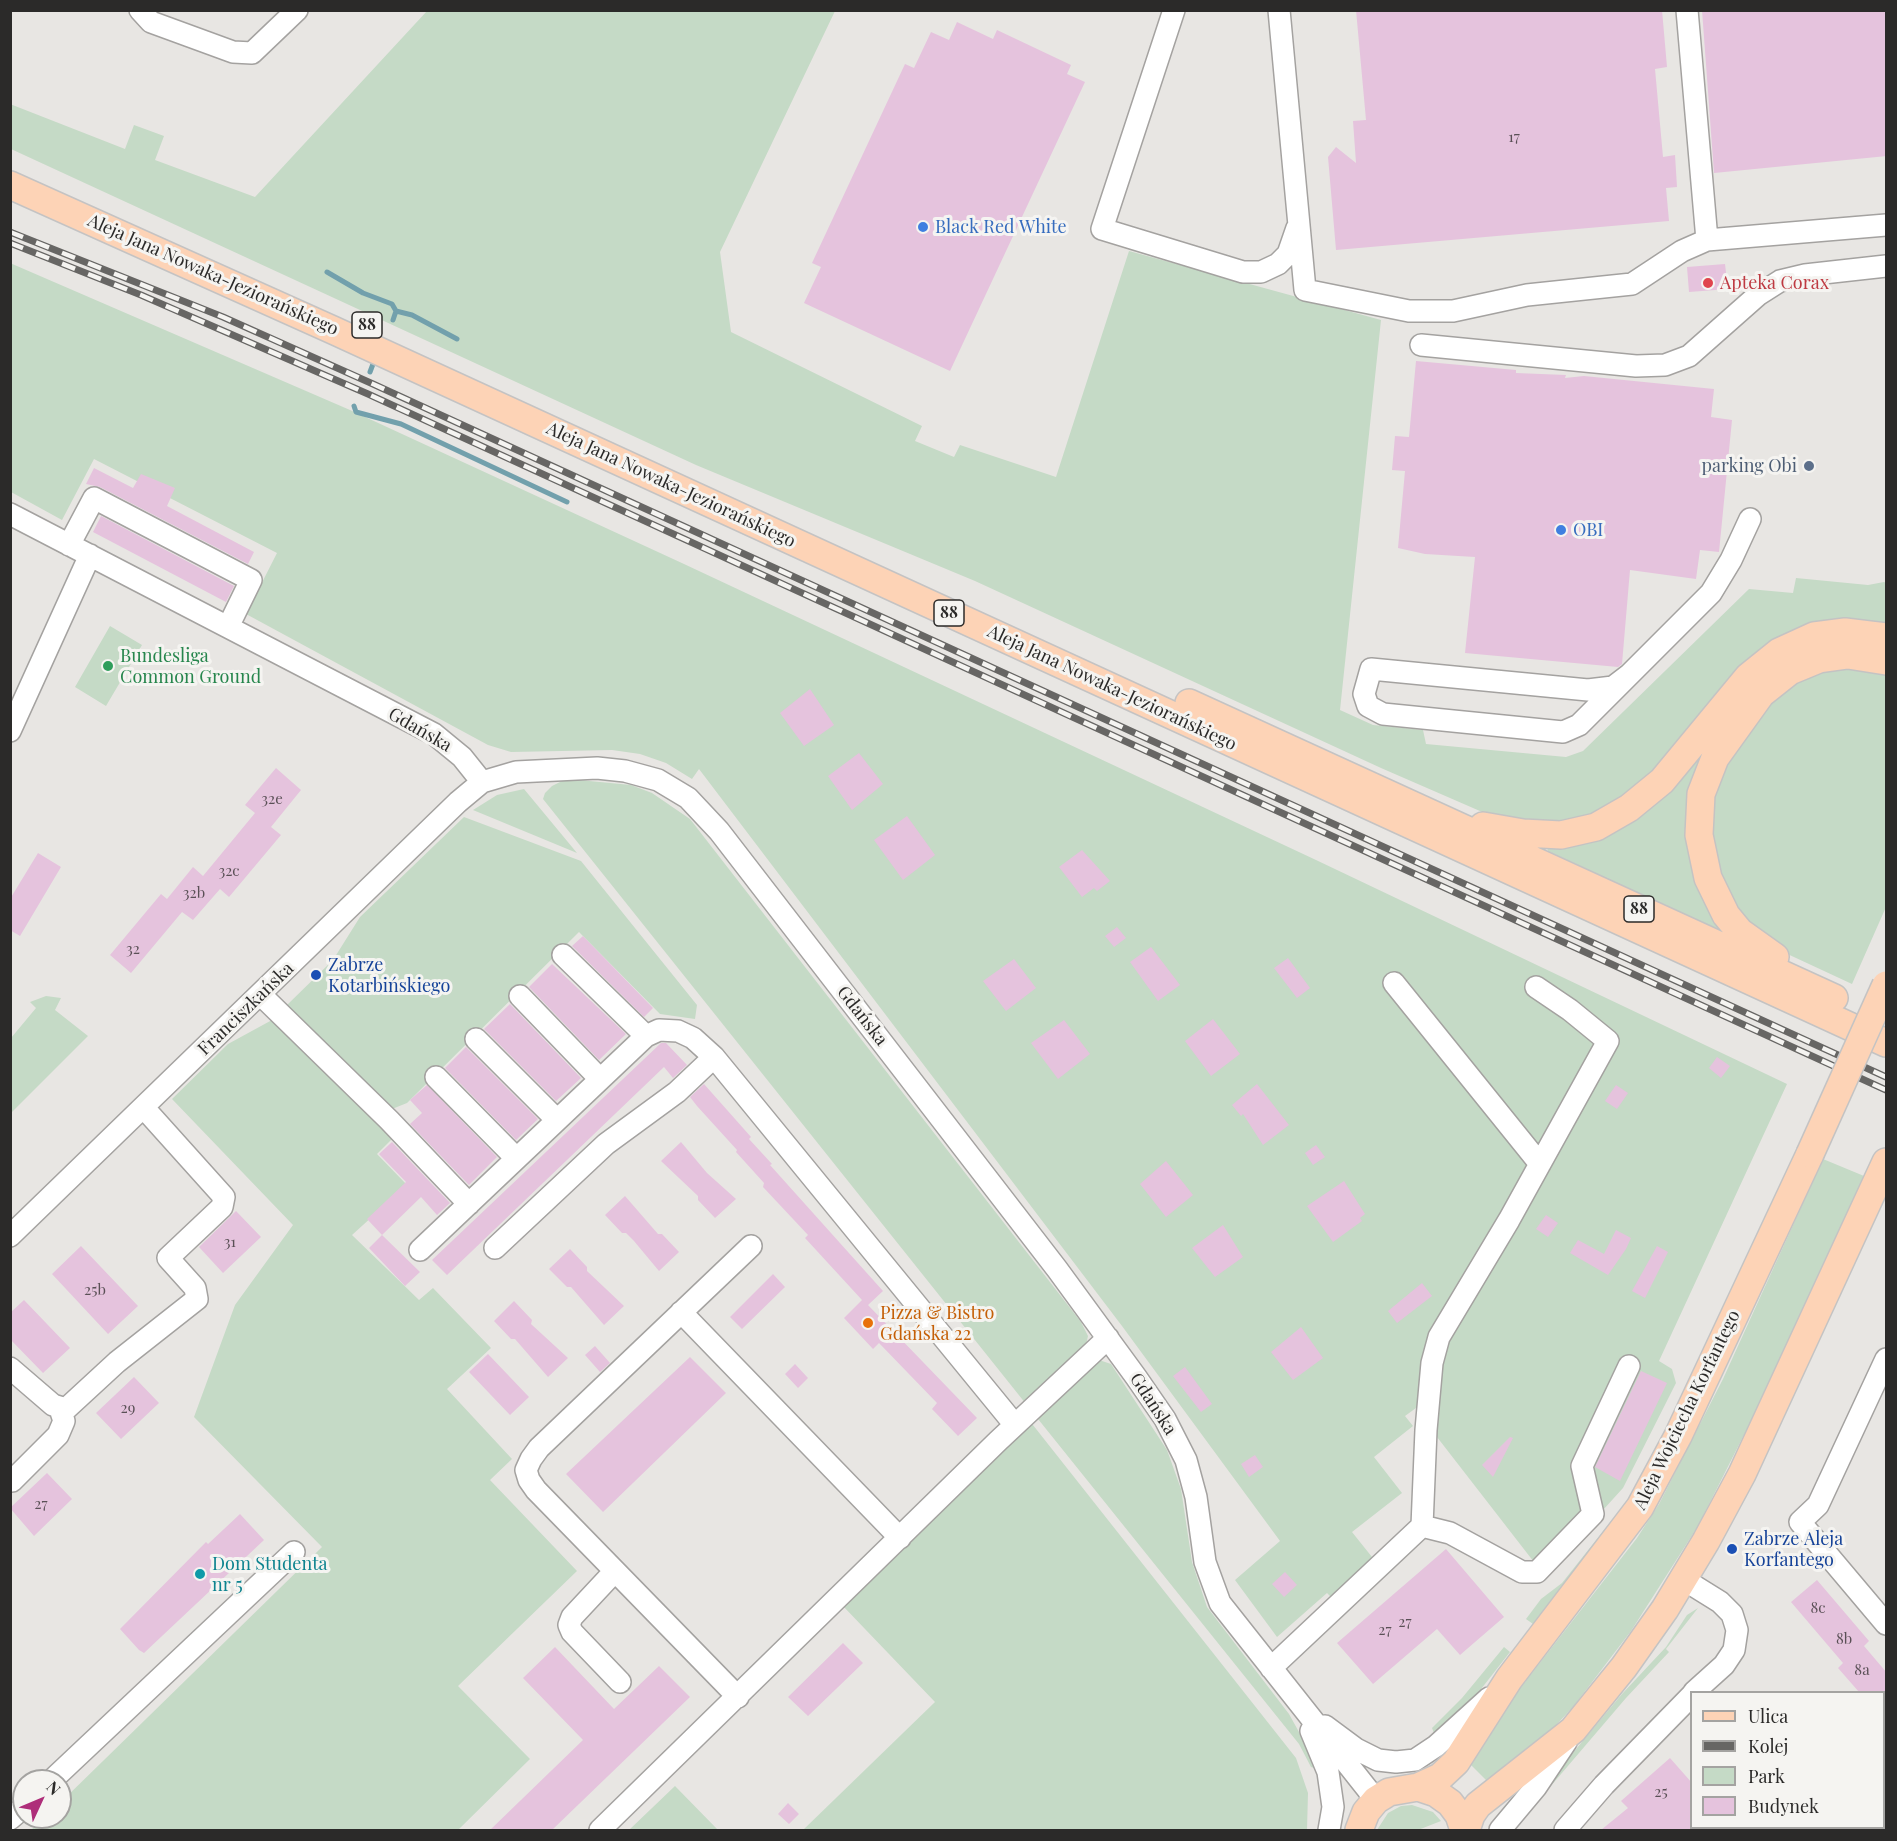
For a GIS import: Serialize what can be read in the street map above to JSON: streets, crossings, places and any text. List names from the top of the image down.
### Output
{
  "streets": {
    "main road": ["Aleja Jana Nowaka-Jeziorańskiego", "88", "Aleja Wojciecha Korfantego"],
    "street": ["Gdańska", "Franciszkańska"]
  },
  "crossings": [
    ["Gdańska", "Franciszkańska"],
    ["Gdańska", "Aleja Wojciecha Korfantego"]
  ],
  "places": [
    "Black Red White",
    "Apteka Corax",
    "parking Obi",
    "OBI",
    "Bundesliga Common Ground",
    "Zabrze Kotarbińskiego",
    "Pizza & Bistro Gdańska 22",
    "Zabrze Aleja Korfantego",
    "Dom Studenta nr 5"
  ],
  "house_numbers": [
    "17",
    "32e",
    "32c",
    "32b",
    "32",
    "31",
    "25b",
    "29",
    "27",
    "8c",
    "27",
    "27",
    "8b",
    "8a",
    "25"
  ],
  "legend": [
    "Ulica",
    "Kolej",
    "Park",
    "Budynek"
  ],
  "north": "top right"
}
